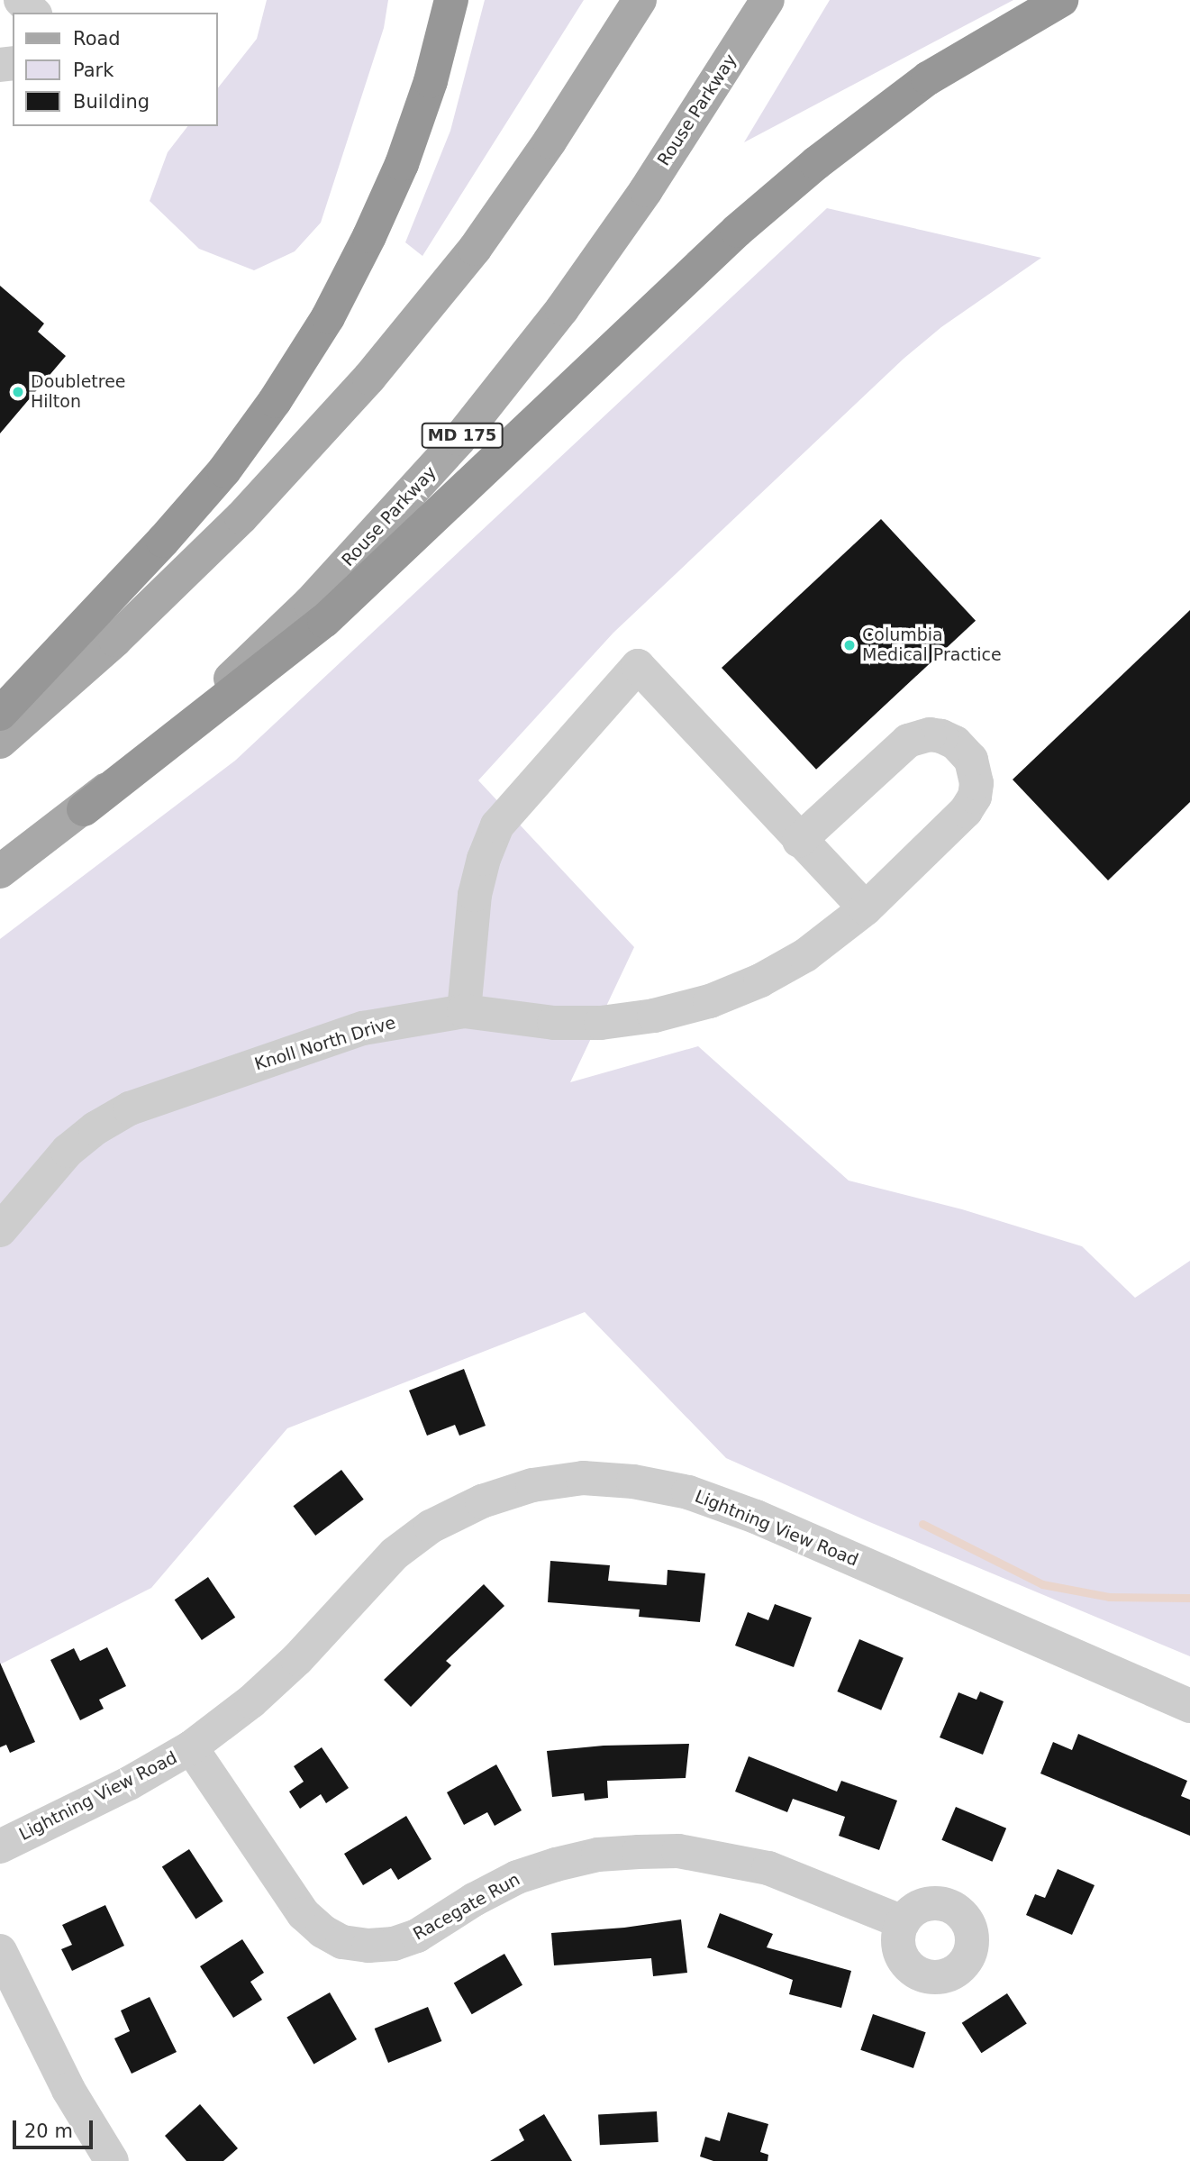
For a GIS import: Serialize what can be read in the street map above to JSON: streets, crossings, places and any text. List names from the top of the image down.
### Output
{
  "streets": {
    "main road": ["Rouse Parkway", "MD 175"],
    "street": ["Knoll North Drive", "Lightning View Road", "Racegate Run"]
  },
  "crossings": [
    ["Lightning View Road", "Racegate Run"]
  ],
  "places": ["Doubletree Hilton", "Columbia Medical Practice"],
  "legend": ["Road", "Park", "Building"],
  "scale_bar": "20 m"
}
